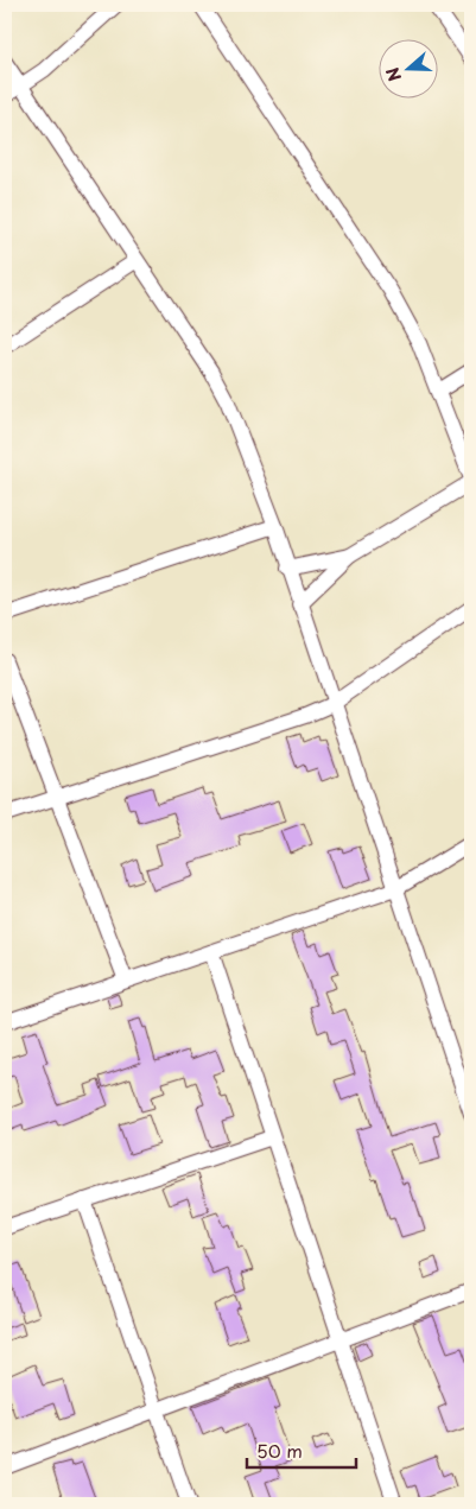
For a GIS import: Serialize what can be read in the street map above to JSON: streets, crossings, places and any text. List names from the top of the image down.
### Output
{
  "scale_bar": "50 m",
  "north": "left"
}
